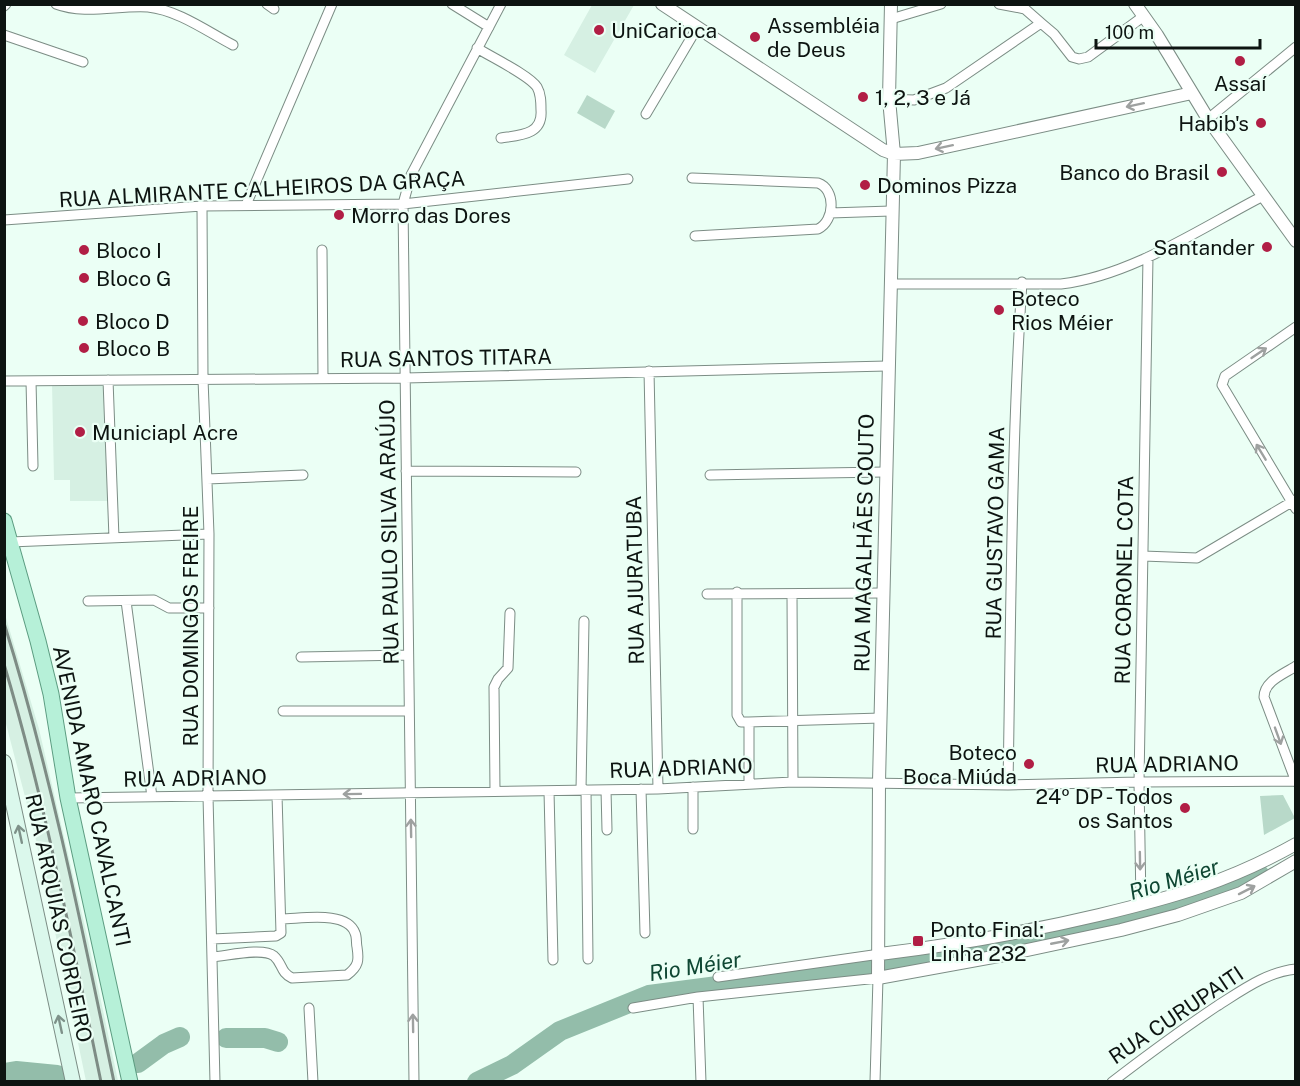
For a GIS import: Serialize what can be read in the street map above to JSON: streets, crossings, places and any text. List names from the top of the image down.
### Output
{
  "streets": {
    "main road": ["AVENIDA AMARO CAVALCANTI", "RUA ARQUIAS CORDEIRO"],
    "street": [
      "RUA ALMIRANTE CALHEIROS DA GRAÇA",
      "RUA SANTOS TITARA",
      "RUA PAULO SILVA ARAÚJO",
      "RUA GUSTAVO GAMA",
      "RUA MAGALHÃES COUTO",
      "RUA AJURATUBA",
      "RUA CORONEL COTA",
      "RUA DOMINGOS FREIRE",
      "RUA ADRIANO",
      "RUA CURUPAITI"
    ]
  },
  "crossings": [
    ["RUA ALMIRANTE CALHEIROS DA GRAÇA", "RUA PAULO SILVA ARAÚJO"],
    ["RUA ALMIRANTE CALHEIROS DA GRAÇA", "RUA DOMINGOS FREIRE"],
    ["RUA SANTOS TITARA", "RUA PAULO SILVA ARAÚJO"],
    ["RUA SANTOS TITARA", "RUA MAGALHÃES COUTO"],
    ["RUA SANTOS TITARA", "RUA AJURATUBA"],
    ["RUA SANTOS TITARA", "RUA DOMINGOS FREIRE"],
    ["RUA PAULO SILVA ARAÚJO", "RUA ADRIANO"],
    ["RUA GUSTAVO GAMA", "RUA ADRIANO"],
    ["RUA MAGALHÃES COUTO", "RUA ADRIANO"],
    ["RUA AJURATUBA", "RUA ADRIANO"],
    ["RUA CORONEL COTA", "RUA ADRIANO"],
    ["RUA DOMINGOS FREIRE", "RUA ADRIANO"],
    ["RUA ADRIANO", "AVENIDA AMARO CAVALCANTI"]
  ],
  "one_way": ["RUA ARQUIAS CORDEIRO"],
  "water": ["Rio Méier"],
  "places": {
    "other": [
      "UniCarioca",
      "Assembléia de Deus",
      "Assaí",
      "1, 2, 3 e Já",
      "Habib's",
      "Banco do Brasil",
      "Dominos Pizza",
      "Morro das Dores",
      "Santander",
      "Bloco I",
      "Bloco G",
      "Boteco Rios Méier",
      "Bloco D",
      "Bloco B",
      "Municiapl Acre",
      "Boteco Boca Miúda",
      "24º DP - Todos os Santos"
    ],
    "transit": ["Ponto Final: Linha 232"]
  },
  "scale_bar": "100 m"
}
